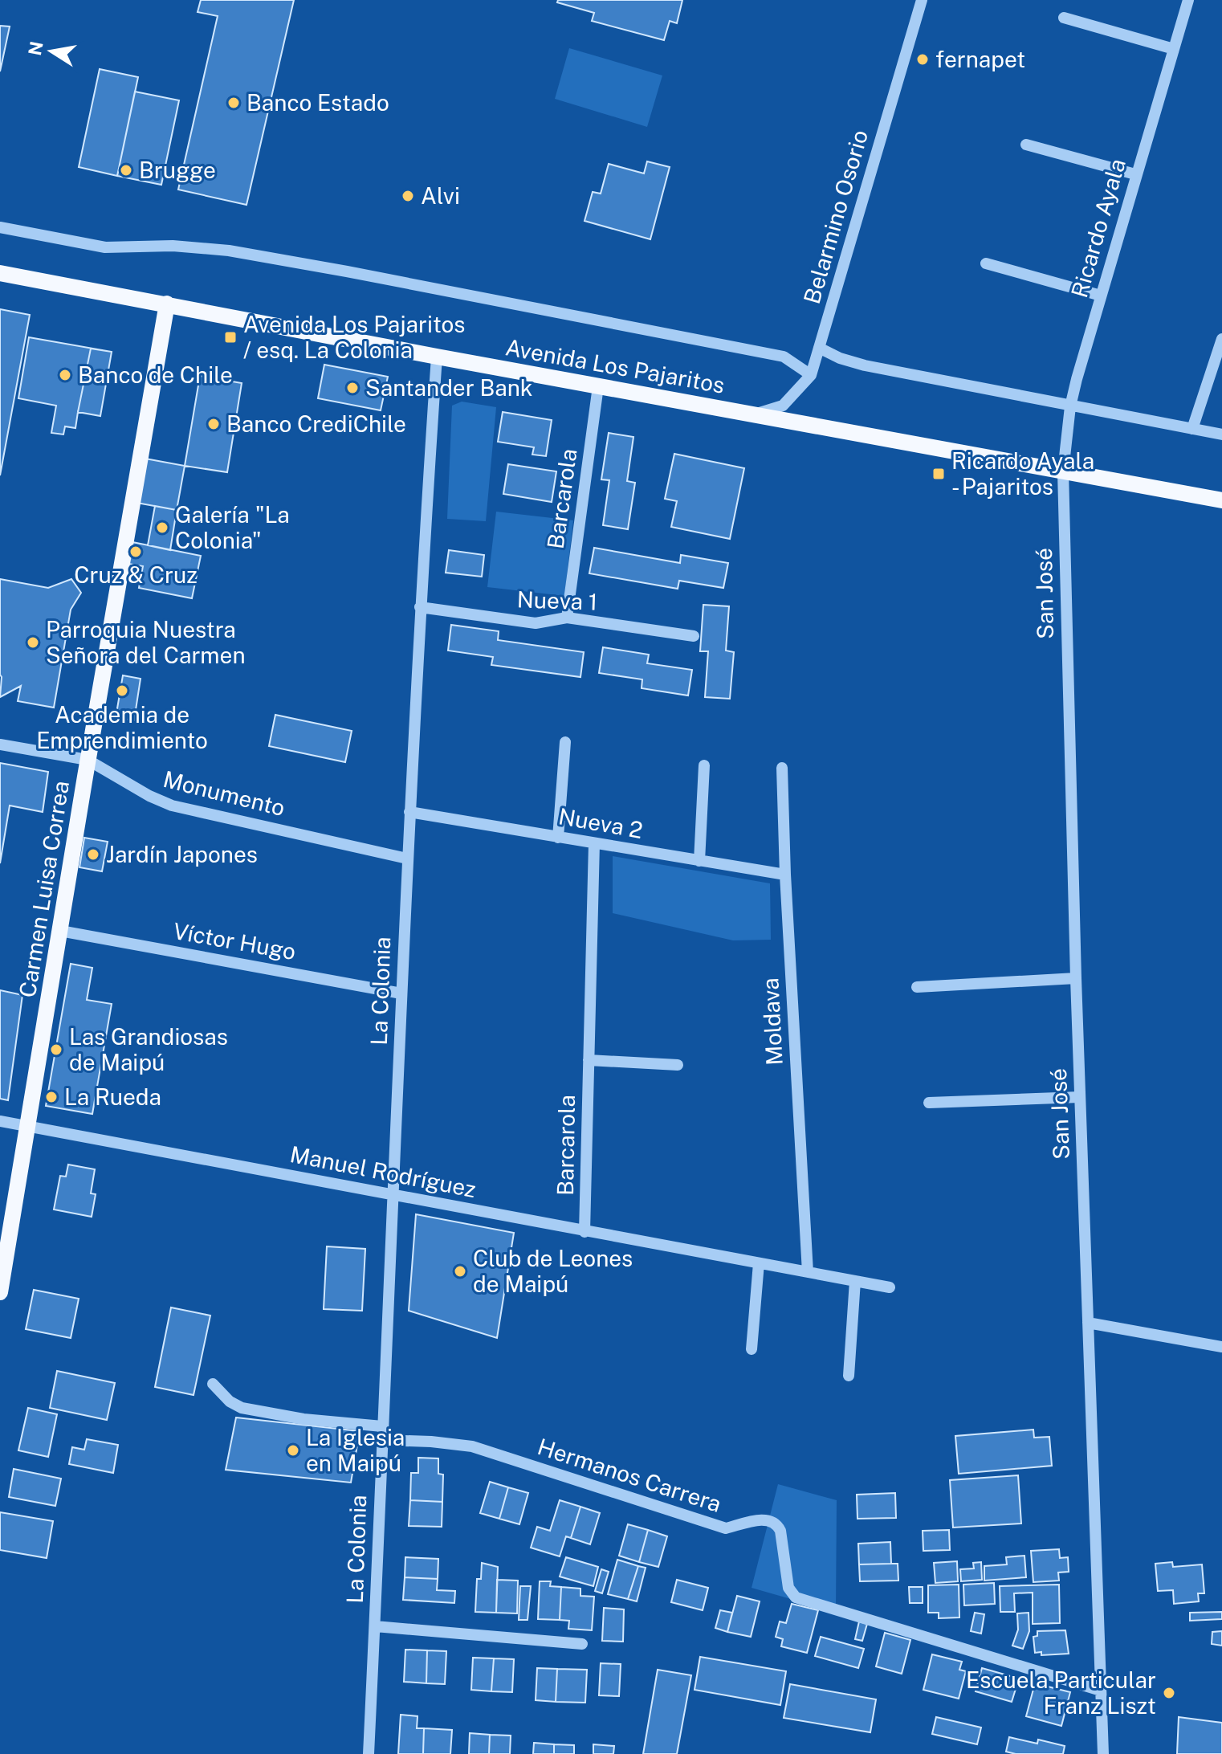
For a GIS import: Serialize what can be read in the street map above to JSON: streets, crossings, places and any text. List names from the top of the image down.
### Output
{
  "streets": {
    "main road": ["Avenida Los Pajaritos", "Carmen Luisa Correa"],
    "street": [
      "Belarmino Osorio",
      "Ricardo Ayala",
      "Barcarola",
      "San José",
      "Nueva 1",
      "Monumento",
      "Nueva 2",
      "Víctor Hugo",
      "La Colonia",
      "Moldava",
      "Manuel Rodríguez",
      "Hermanos Carrera"
    ]
  },
  "crossings": [
    ["Belarmino Osorio", "Avenida Los Pajaritos"],
    ["Ricardo Ayala", "Avenida Los Pajaritos"],
    ["Ricardo Ayala", "San José"],
    ["Avenida Los Pajaritos", "Barcarola"],
    ["Avenida Los Pajaritos", "San José"],
    ["Avenida Los Pajaritos", "Carmen Luisa Correa"],
    ["Avenida Los Pajaritos", "La Colonia"],
    ["Barcarola", "Nueva 1"],
    ["Barcarola", "Nueva 2"],
    ["Barcarola", "Manuel Rodríguez"],
    ["San José", "Hermanos Carrera"],
    ["Nueva 1", "La Colonia"],
    ["Monumento", "Carmen Luisa Correa"],
    ["Monumento", "La Colonia"],
    ["Nueva 2", "La Colonia"],
    ["Nueva 2", "Moldava"],
    ["Carmen Luisa Correa", "Víctor Hugo"],
    ["Carmen Luisa Correa", "Manuel Rodríguez"],
    ["Víctor Hugo", "La Colonia"],
    ["La Colonia", "Manuel Rodríguez"],
    ["La Colonia", "Hermanos Carrera"],
    ["Moldava", "Manuel Rodríguez"]
  ],
  "places": {
    "other": [
      "fernapet",
      "Banco Estado",
      "Brugge",
      "Alvi",
      "Banco de Chile",
      "Santander Bank",
      "Banco CrediChile",
      "Galería \"La Colonia\"",
      "Cruz & Cruz",
      "Parroquia Nuestra Señora del Carmen",
      "Academia de Emprendimiento",
      "Jardín Japones",
      "Las Grandiosas de Maipú",
      "La Rueda",
      "Club de Leones de Maipú",
      "La Iglesia en Maipú",
      "Escuela Particular Franz Liszt"
    ],
    "transit": ["Avenida Los Pajaritos / esq. La Colonia", "Ricardo Ayala - Pajaritos"]
  },
  "north": "left"
}
